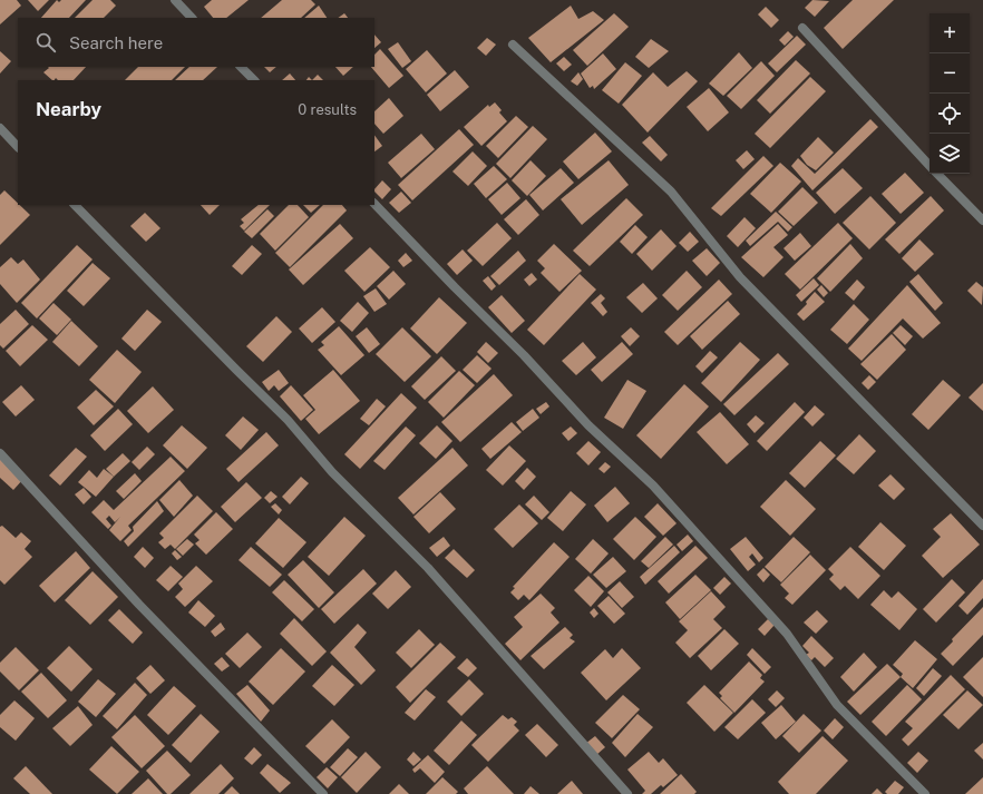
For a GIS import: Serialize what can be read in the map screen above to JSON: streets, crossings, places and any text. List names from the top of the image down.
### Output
{
  "page": {
    "map_buttons": ["+", "−"],
    "search": "Search here",
    "heading": ["Nearby", "0 results"]
  }
}
